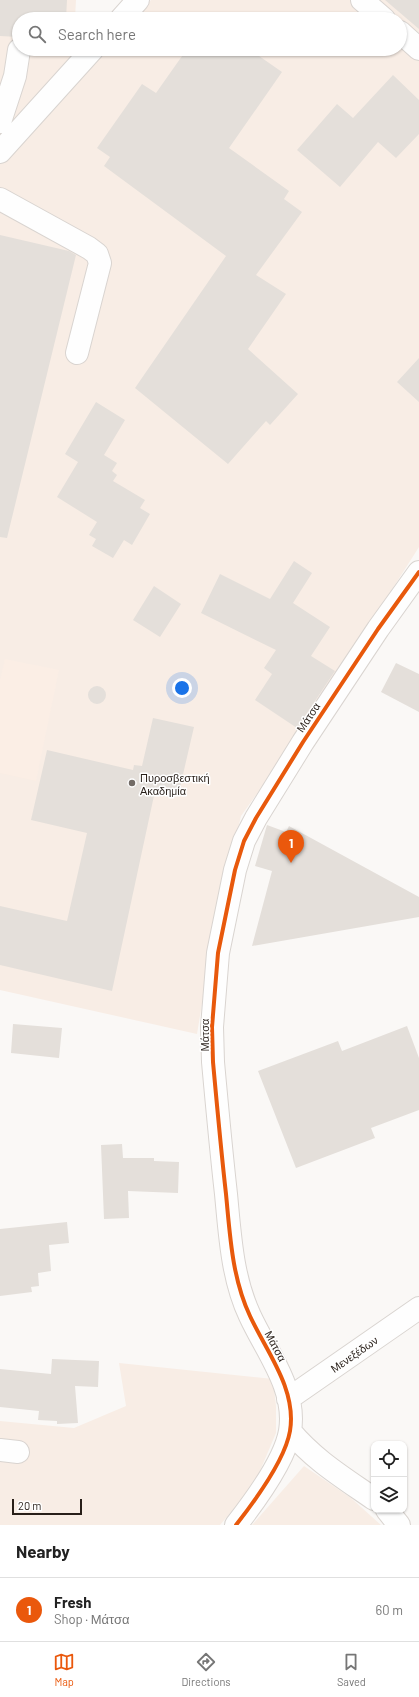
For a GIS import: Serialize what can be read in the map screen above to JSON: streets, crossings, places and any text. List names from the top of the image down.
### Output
{
  "streets": {
    "street": ["Μάτσα", "Μενεξέδων"]
  },
  "crossings": [
    ["Μάτσα", "Μενεξέδων"]
  ],
  "places": ["Πυροσβεστική Ακαδημία"],
  "scale_bar": "20 m",
  "page": {
    "search": "Search here",
    "pins": "1",
    "scale": "20 m",
    "heading": "Nearby",
    "list": [
      {
        "mark": "1",
        "name": "Fresh",
        "note": "Shop · Μάτσα",
        "value": "60 m"
      }
    ],
    "nav": ["Map", "Directions", "Saved"]
  }
}
